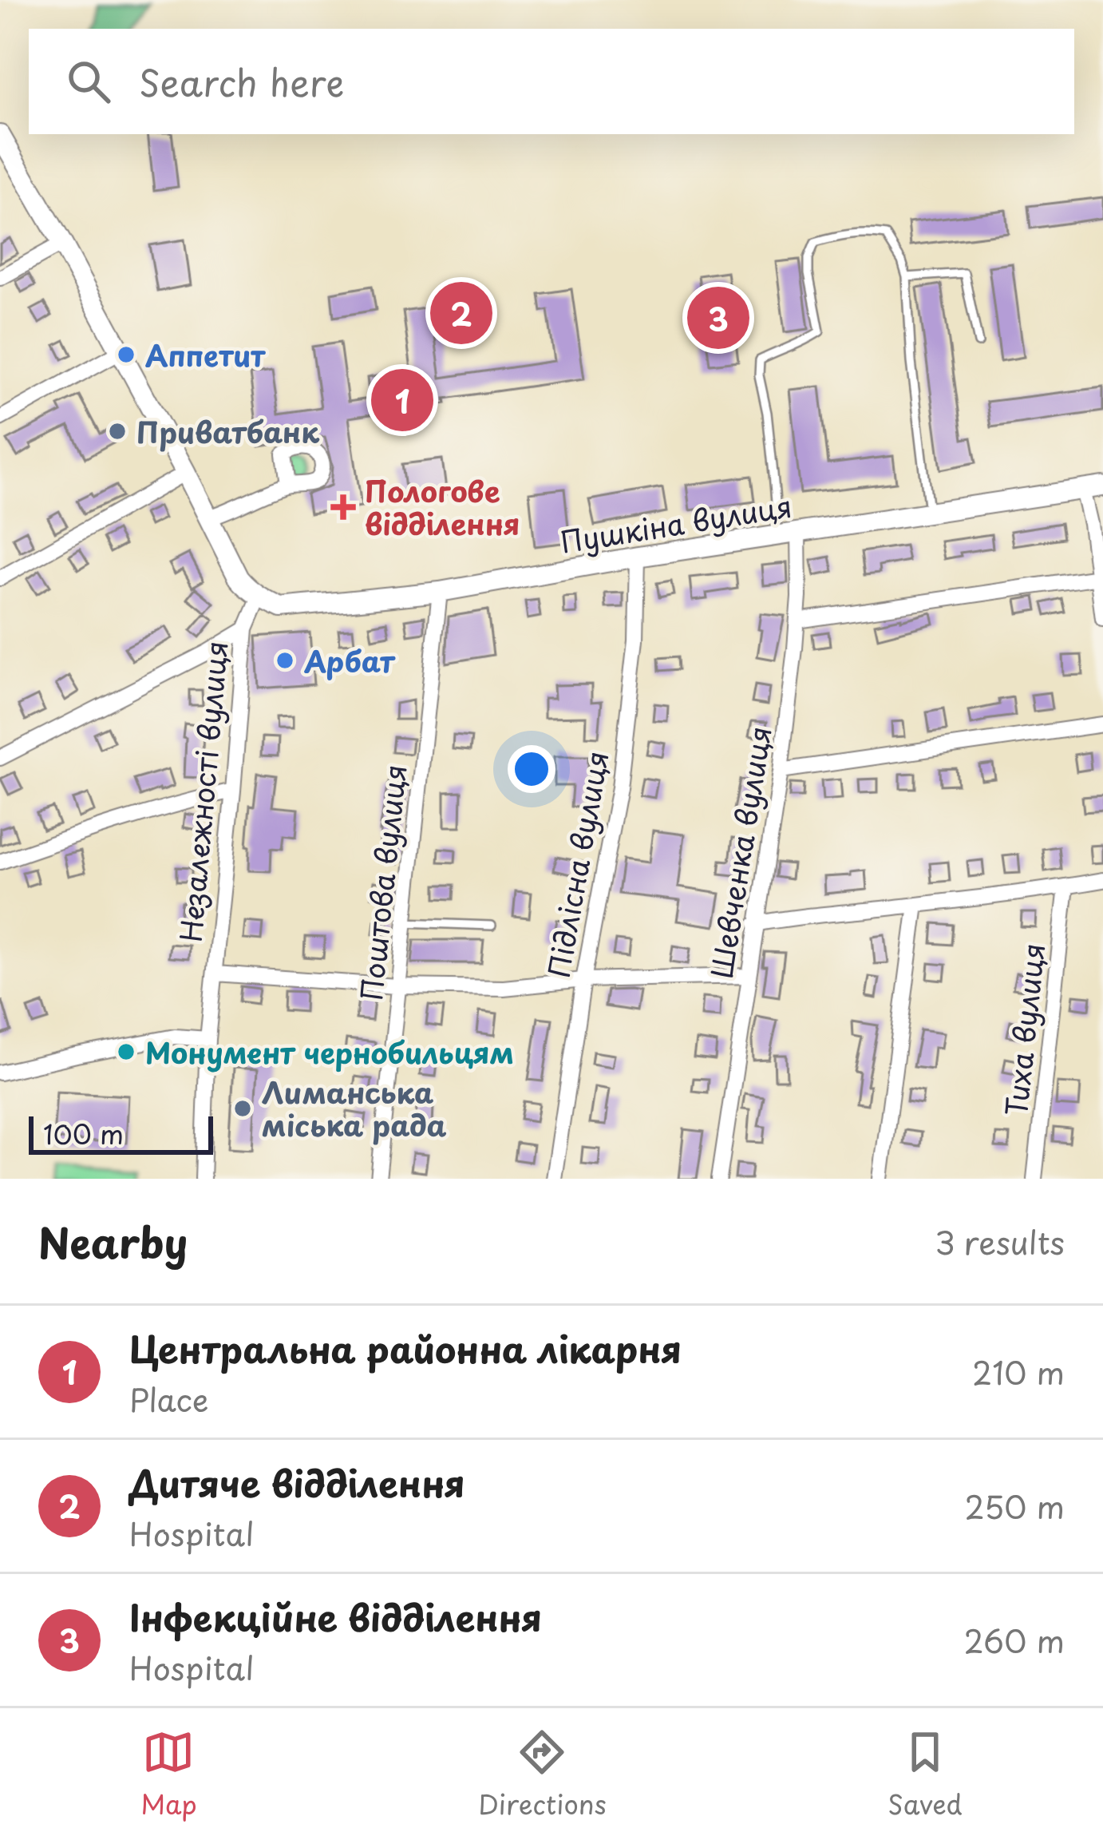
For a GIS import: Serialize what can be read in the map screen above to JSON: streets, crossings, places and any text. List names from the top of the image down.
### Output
{
  "streets": {
    "main road": ["Пушкіна вулиця"],
    "street": [
      "Незалежності вулиця",
      "Шевченка вулиця",
      "Підлісна вулиця",
      "Поштова вулиця",
      "Тиха вулиця"
    ]
  },
  "crossings": [
    ["Пушкіна вулиця", "Незалежності вулиця"],
    ["Пушкіна вулиця", "Шевченка вулиця"],
    ["Пушкіна вулиця", "Підлісна вулиця"],
    ["Пушкіна вулиця", "Поштова вулиця"]
  ],
  "places": {
    "other": [
      "Аппетит",
      "Приватбанк",
      "Арбат",
      "Монумент чернобильцям",
      "Лиманська міська рада"
    ],
    "health": ["Пологове відділення"]
  },
  "scale_bar": "100 m",
  "page": {
    "search": "Search here",
    "pins": ["2", "3", "1"],
    "scale": "100 m",
    "heading": ["Nearby", "3 results"],
    "list": [
      {
        "mark": "1",
        "name": "Центральна районна лікарня",
        "note": "Place",
        "value": "210 m"
      },
      {
        "mark": "2",
        "name": "Дитяче відділення",
        "note": "Hospital",
        "value": "250 m"
      },
      {
        "mark": "3",
        "name": "Інфекційне відділення",
        "note": "Hospital",
        "value": "260 m"
      }
    ],
    "nav": ["Map", "Directions", "Saved"]
  }
}
